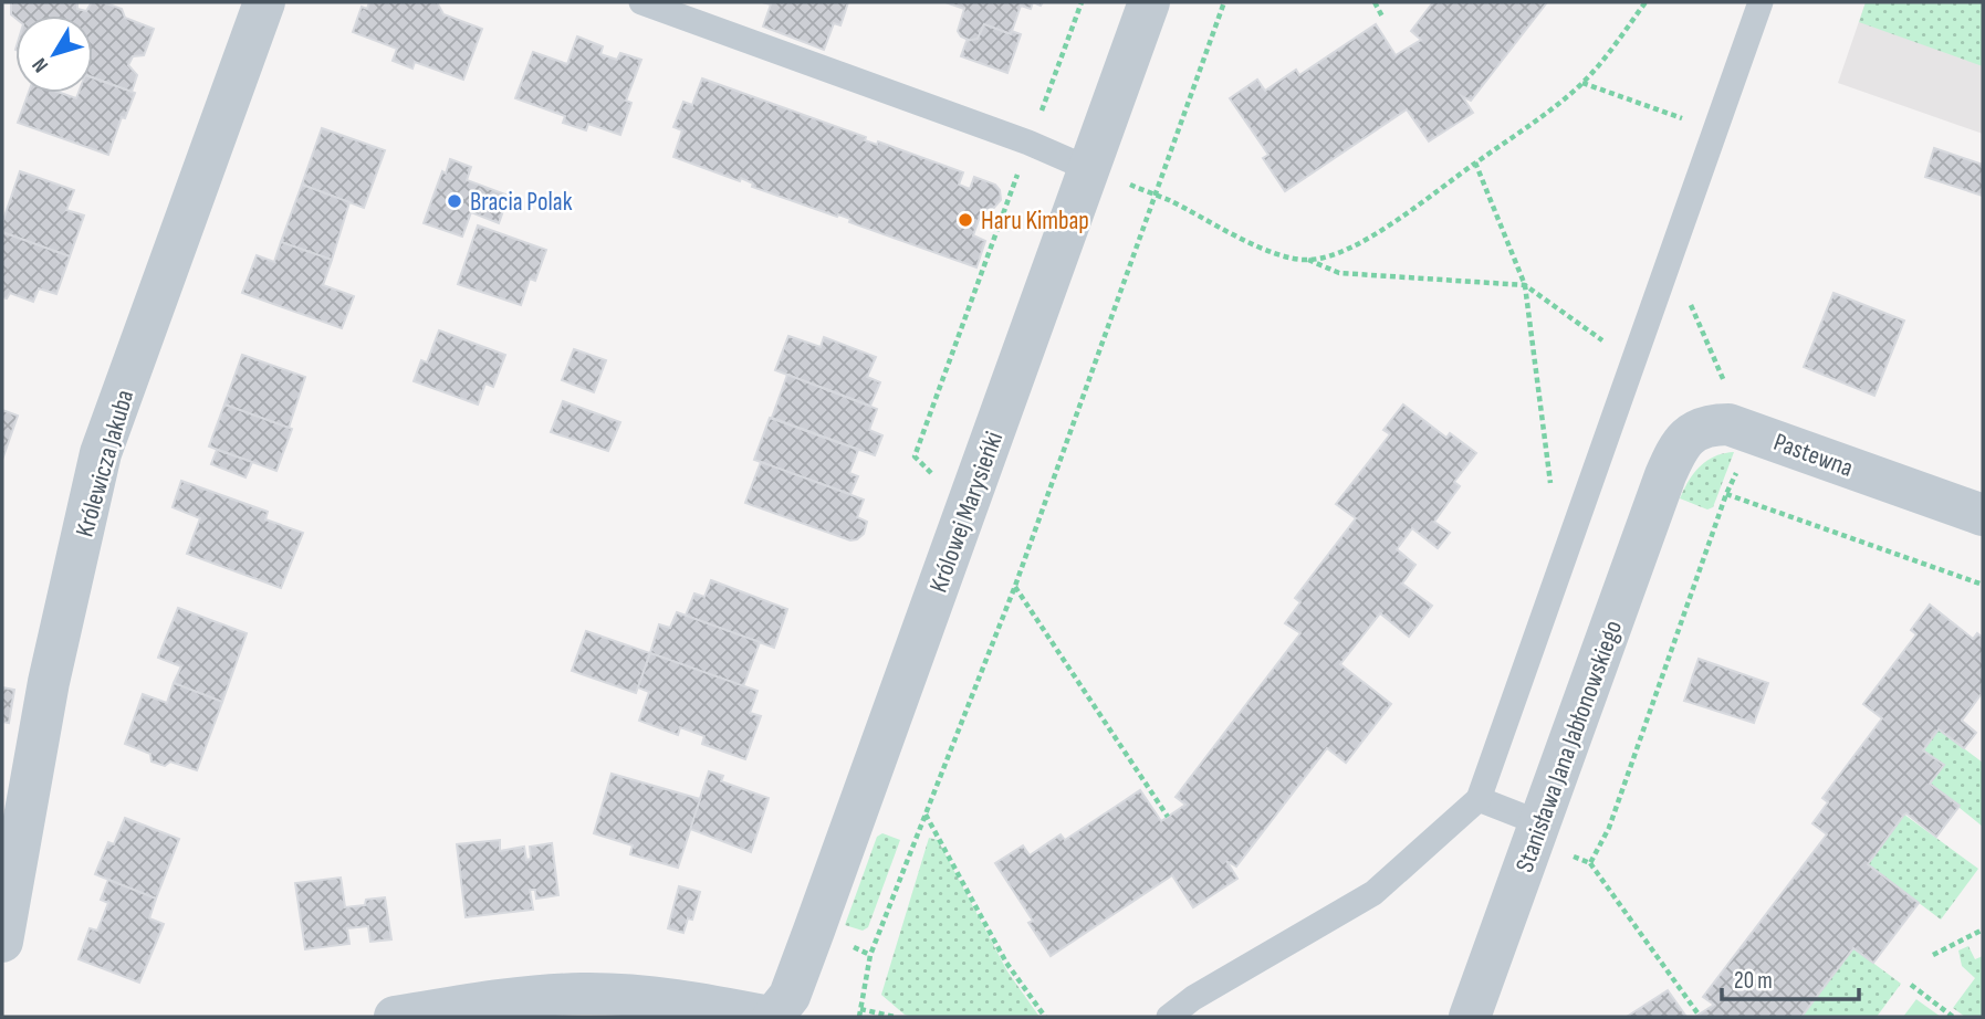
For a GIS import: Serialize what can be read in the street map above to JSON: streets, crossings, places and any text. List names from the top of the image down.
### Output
{
  "streets": {
    "street": [
      "Pastewna",
      "Królewicza Jakuba",
      "Królowej Marysieńki",
      "Stanisława Jana Jabłonowskiego"
    ]
  },
  "crossings": [
    ["Pastewna", "Stanisława Jana Jabłonowskiego"]
  ],
  "places": ["Bracia Polak", "Haru Kimbap"],
  "scale_bar": "20 m",
  "north": "bottom left"
}
